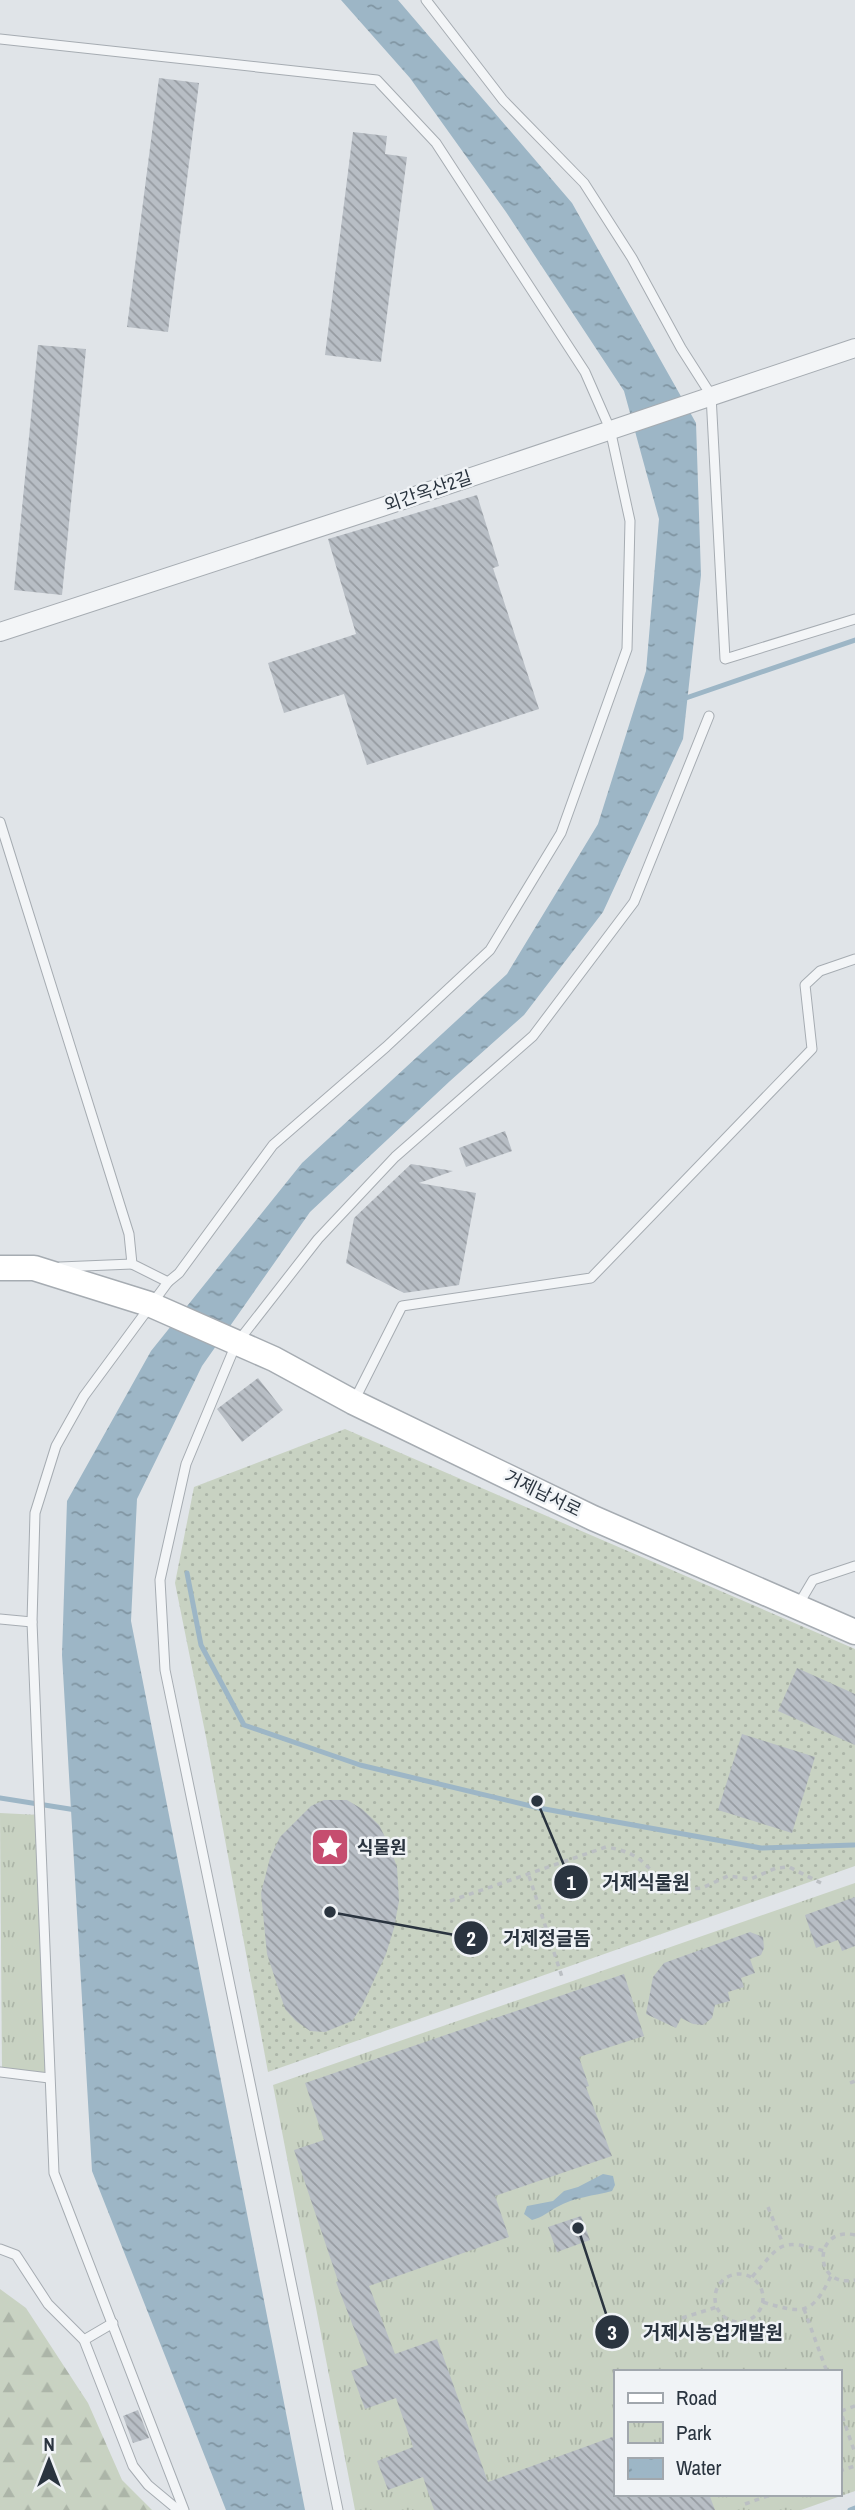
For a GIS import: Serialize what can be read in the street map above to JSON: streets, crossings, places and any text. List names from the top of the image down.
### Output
{
  "streets": {
    "main road": ["거제남서로"],
    "street": ["외간옥산2길"]
  },
  "places": {
    "other": ["거제식물원", "거제정글돔", "거제시농업개발원"],
    "place": ["식물원"]
  },
  "legend": ["Road", "Park", "Water"],
  "north": "top"
}
